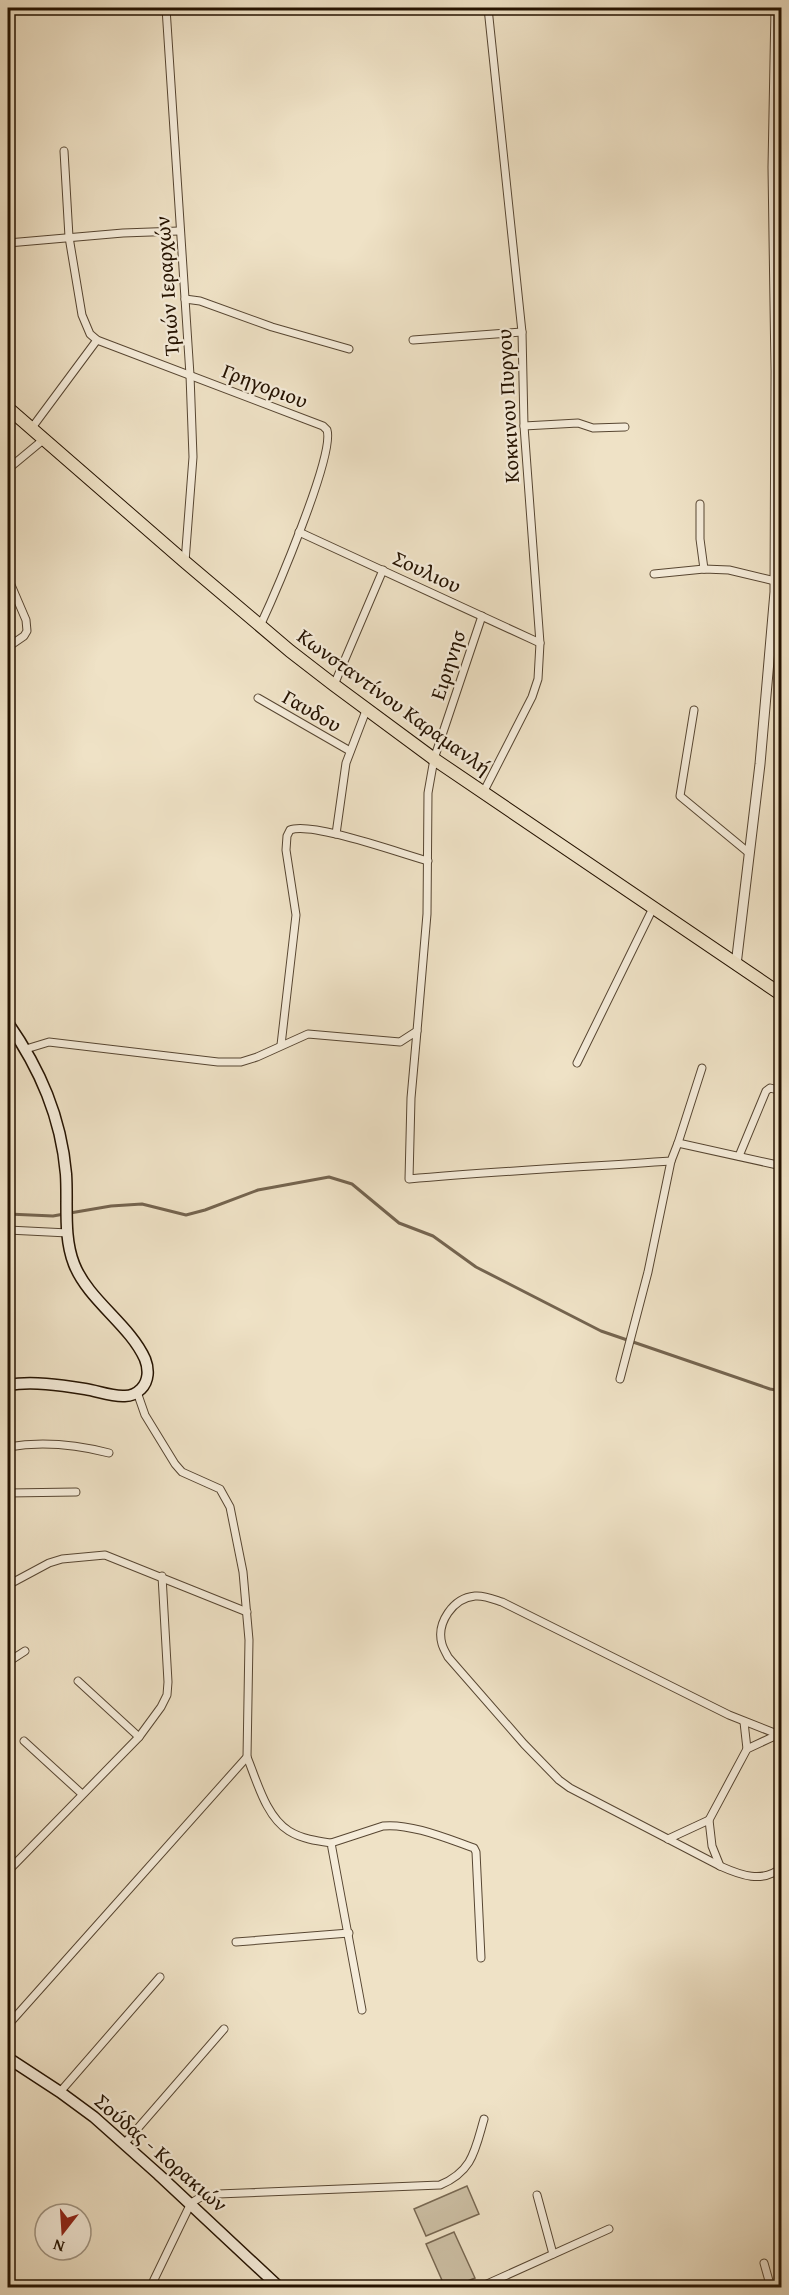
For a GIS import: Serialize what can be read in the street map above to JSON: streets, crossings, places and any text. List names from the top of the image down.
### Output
{
  "streets": {
    "main road": ["Κωνσταντίνου Καραμανλή", "Σούδας - Κορακιών"],
    "street": [
      "Τριών Ιεραρχών",
      "Γρηγοριου",
      "Κοκκινου Πυργου",
      "Σουλιου",
      "Ειρηνησ",
      "Γαυδου"
    ]
  },
  "crossings": [
    ["Τριών Ιεραρχών", "Γρηγοριου"],
    ["Τριών Ιεραρχών", "Κωνσταντίνου Καραμανλή"],
    ["Γρηγοριου", "Σουλιου"],
    ["Κοκκινου Πυργου", "Σουλιου"],
    ["Κοκκινου Πυργου", "Κωνσταντίνου Καραμανλή"],
    ["Σουλιου", "Ειρηνησ"],
    ["Ειρηνησ", "Κωνσταντίνου Καραμανλή"]
  ],
  "north": "bottom"
}
